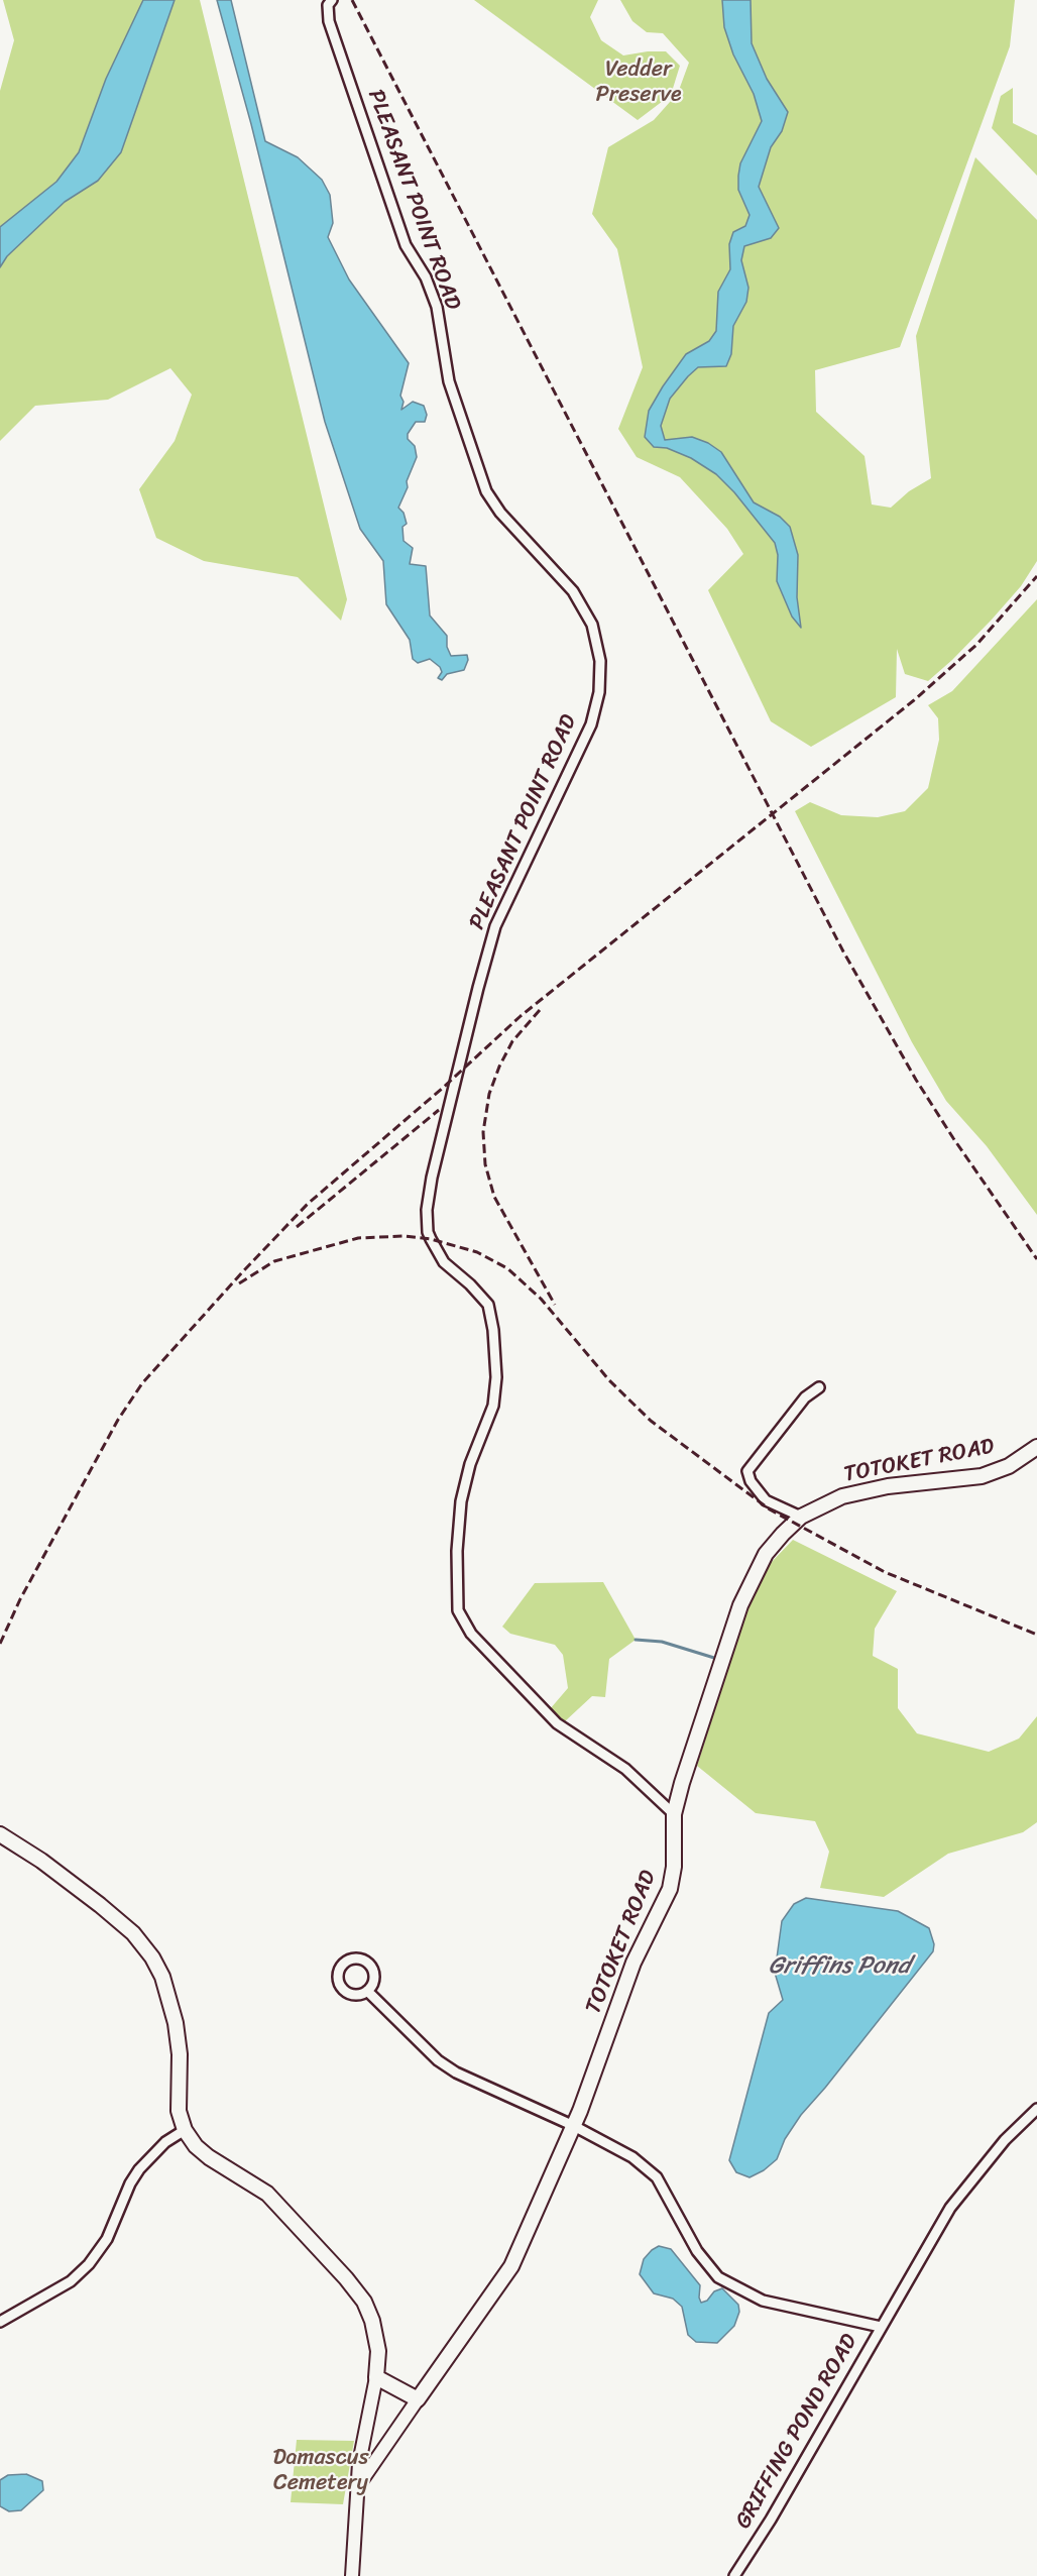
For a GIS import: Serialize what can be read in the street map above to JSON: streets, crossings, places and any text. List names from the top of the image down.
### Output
{
  "streets": {
    "main road": ["TOTOKET ROAD"],
    "street": ["PLEASANT POINT ROAD", "GRIFFING POND ROAD"]
  },
  "crossings": [
    ["PLEASANT POINT ROAD", "TOTOKET ROAD"],
    ["TOTOKET ROAD", "GRIFFING POND ROAD"]
  ],
  "water": ["Griffins Pond"],
  "parks": ["Vedder Preserve", "Damascus Cemetery"]
}
